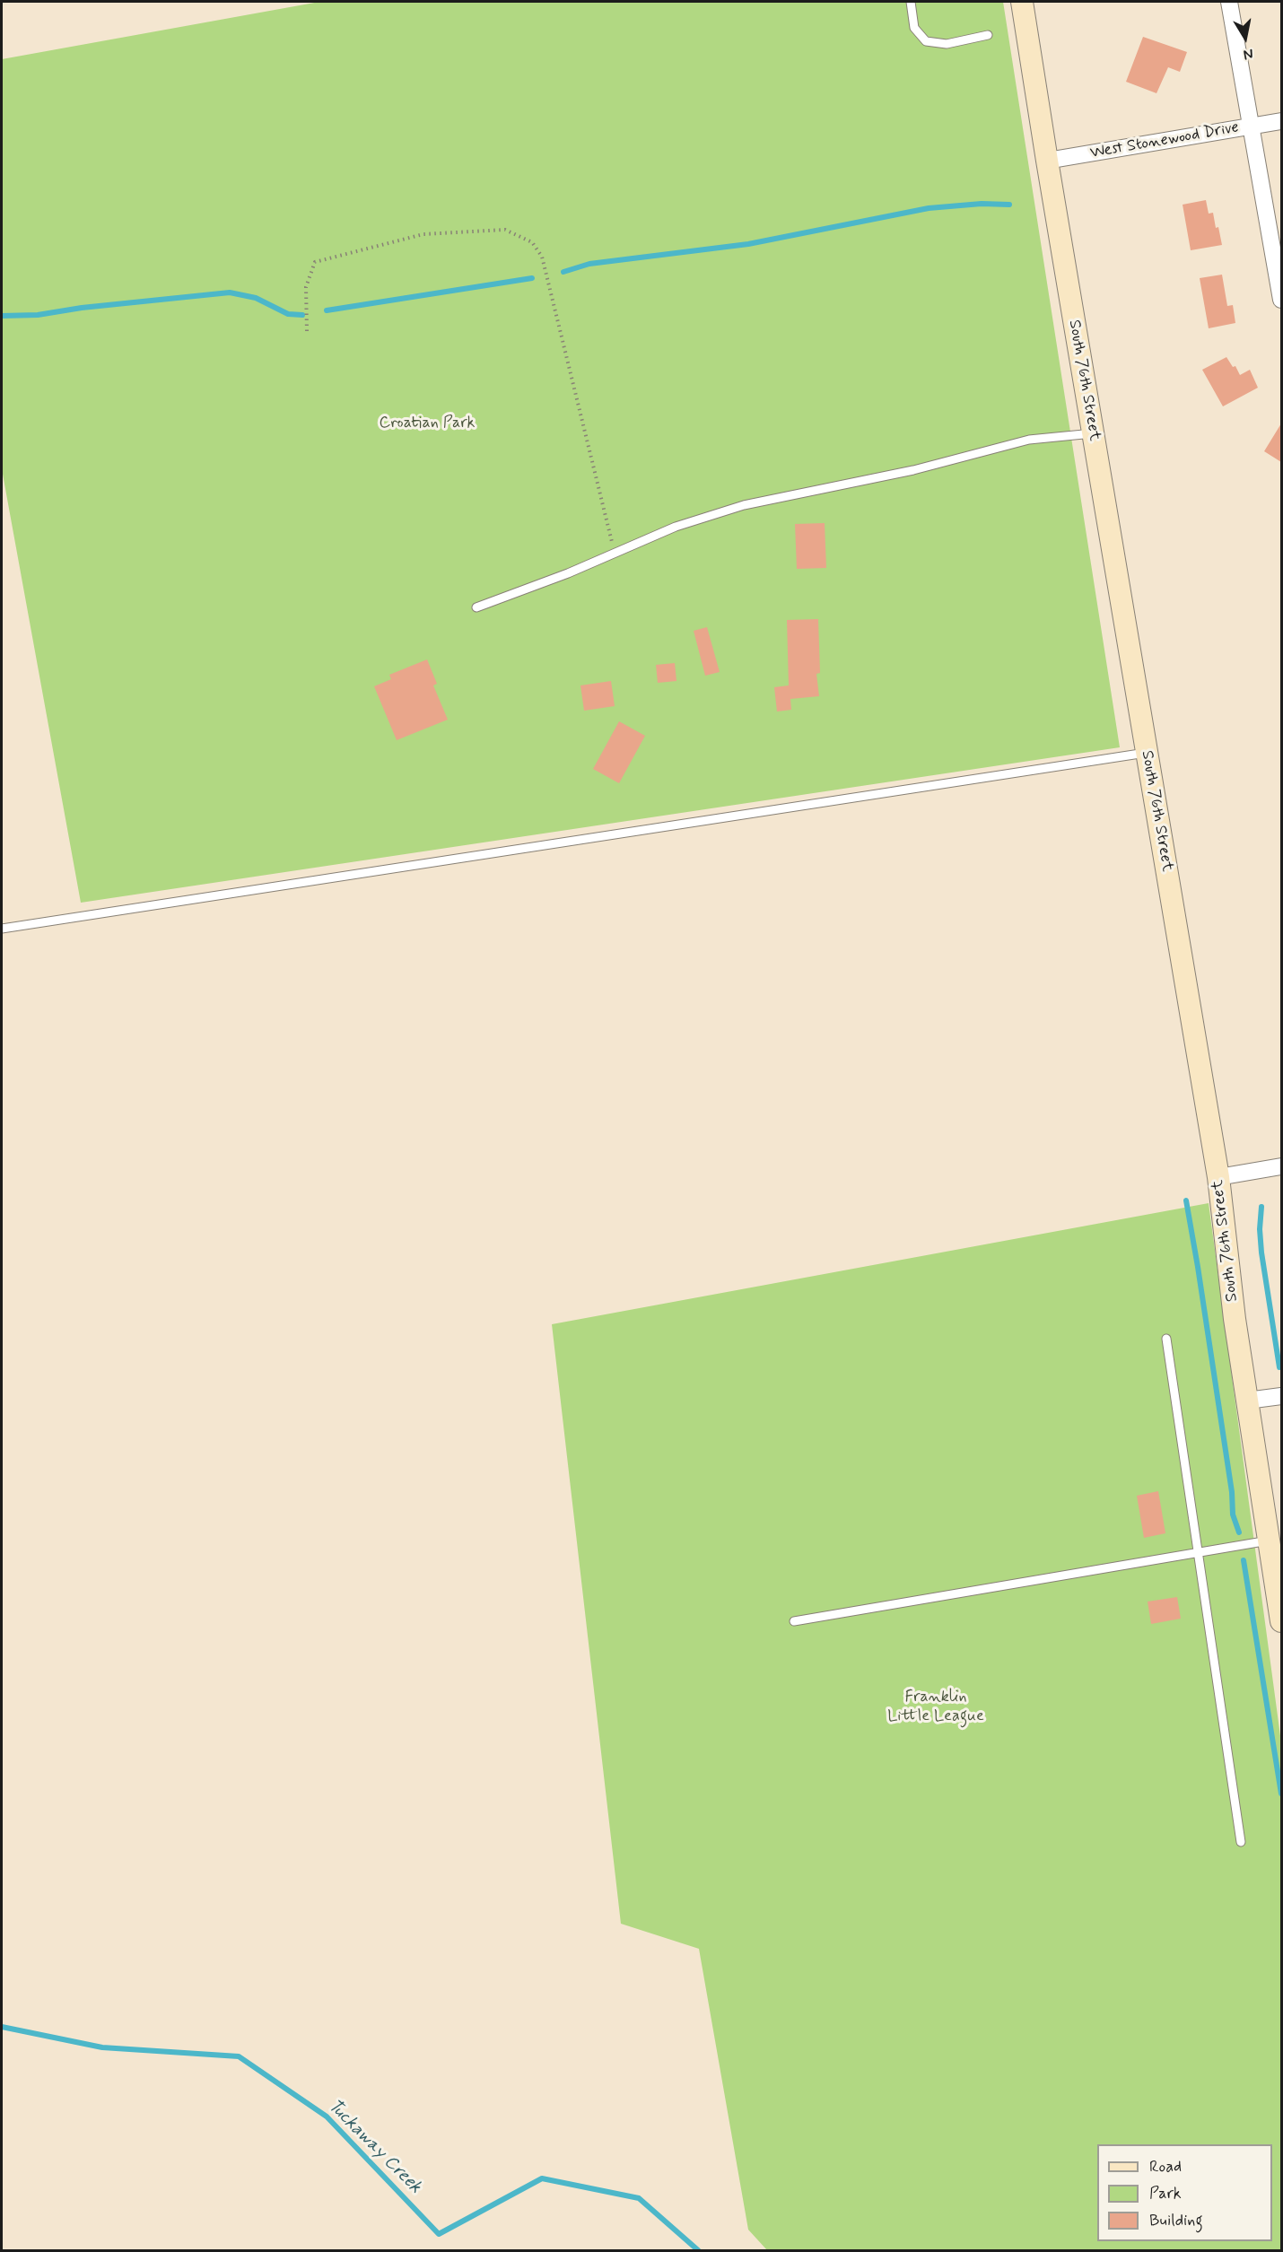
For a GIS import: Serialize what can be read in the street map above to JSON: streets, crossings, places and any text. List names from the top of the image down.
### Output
{
  "streets": {
    "main road": ["South 76th Street"],
    "street": ["West Stonewood Drive"]
  },
  "crossings": [
    ["West Stonewood Drive", "South 76th Street"]
  ],
  "water": ["Tuckaway Creek"],
  "parks": ["Croatian Park", "Franklin Little League"],
  "legend": ["Road", "Park", "Building"],
  "north": "bottom"
}
